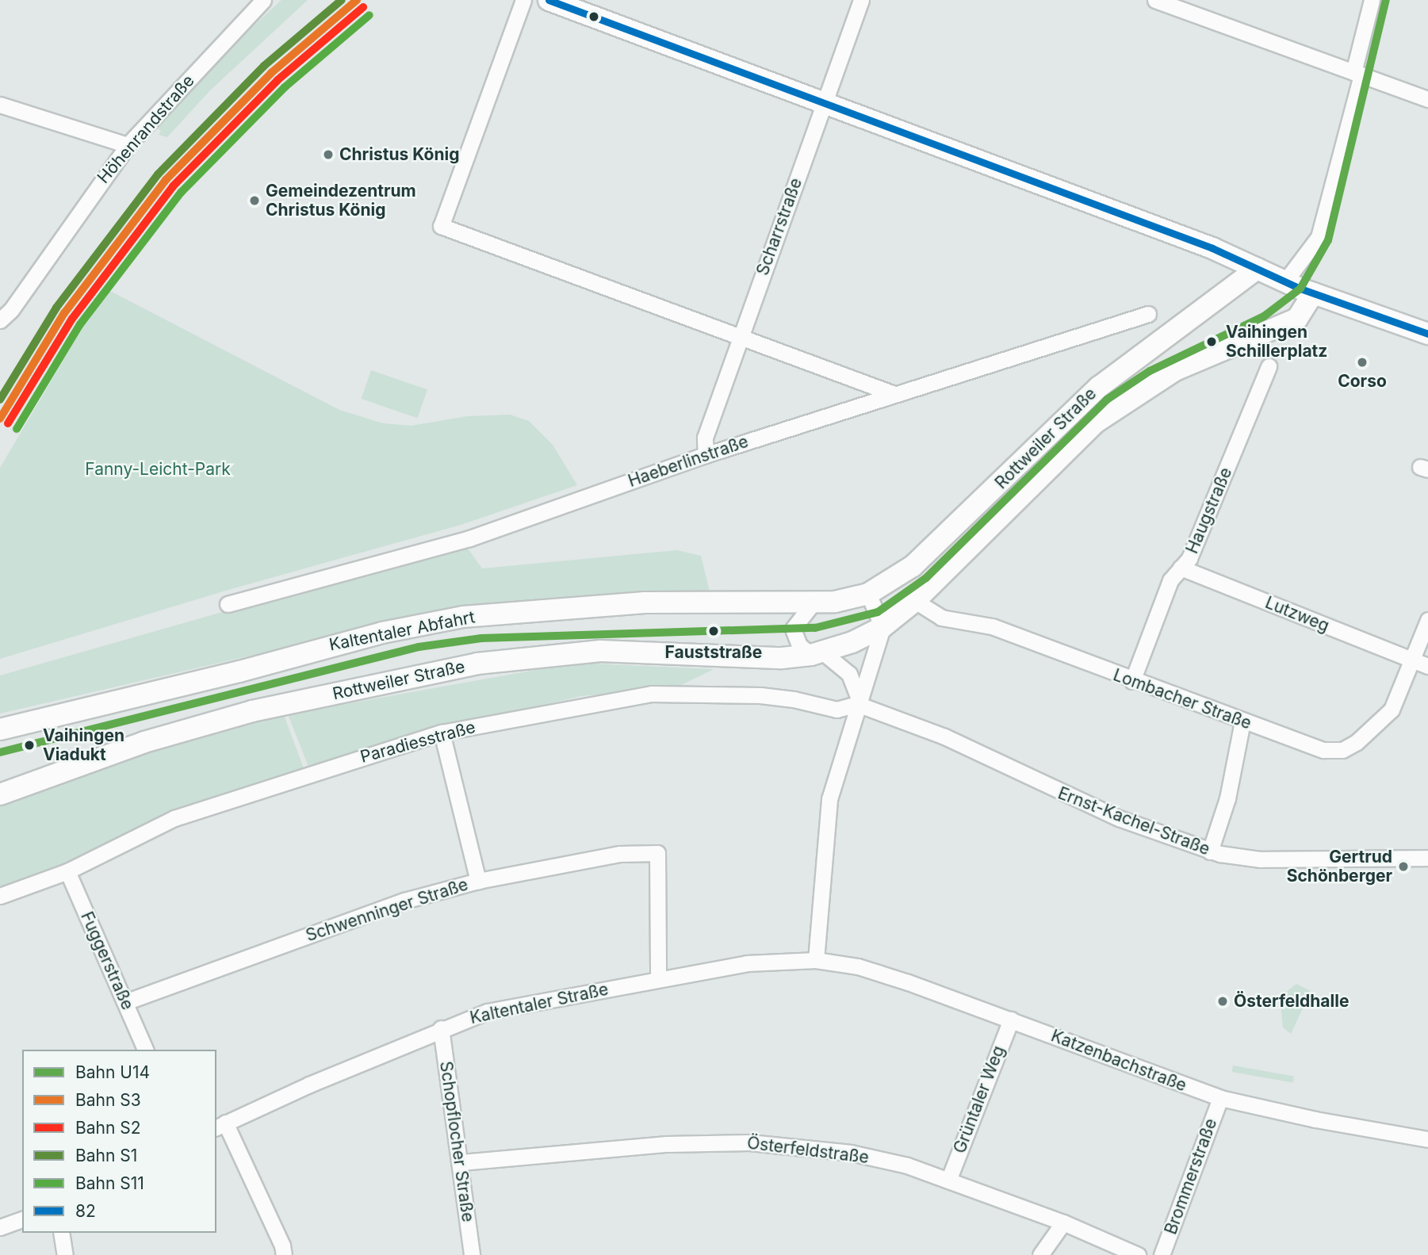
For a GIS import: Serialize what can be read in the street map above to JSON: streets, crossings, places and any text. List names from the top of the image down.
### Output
{
  "streets": {
    "main road": ["Rottweiler Straße", "Kaltentaler Abfahrt"],
    "street": [
      "Höhenrandstraße",
      "Scharrstraße",
      "Haeberlinstraße",
      "Haugstraße",
      "Lutzweg",
      "Lombacher Straße",
      "Paradiesstraße",
      "Ernst-Kachel-Straße",
      "Schwenninger Straße",
      "Fuggerstraße",
      "Kaltentaler Straße",
      "Katzenbachstraße",
      "Grüntaler Weg",
      "Schopflocher Straße",
      "Österfeldstraße",
      "Brommerstraße"
    ]
  },
  "crossings": [
    ["Scharrstraße", "Haeberlinstraße"],
    ["Rottweiler Straße", "Kaltentaler Abfahrt"],
    ["Rottweiler Straße", "Lombacher Straße"],
    ["Haugstraße", "Lutzweg"],
    ["Haugstraße", "Lombacher Straße"],
    ["Lutzweg", "Lombacher Straße"],
    ["Paradiesstraße", "Ernst-Kachel-Straße"],
    ["Paradiesstraße", "Fuggerstraße"],
    ["Schwenninger Straße", "Fuggerstraße"],
    ["Schwenninger Straße", "Kaltentaler Straße"],
    ["Kaltentaler Straße", "Katzenbachstraße"],
    ["Kaltentaler Straße", "Schopflocher Straße"],
    ["Katzenbachstraße", "Grüntaler Weg"],
    ["Katzenbachstraße", "Brommerstraße"],
    ["Grüntaler Weg", "Österfeldstraße"],
    ["Schopflocher Straße", "Österfeldstraße"]
  ],
  "parks": ["Fanny-Leicht-Park"],
  "places": [
    "Christus König",
    "Gemeindezentrum Christus König",
    "Vaihingen Schillerplatz",
    "Corso",
    "Fauststraße",
    "Vaihingen Viadukt",
    "Gertrud Schönberger",
    "Österfeldhalle"
  ],
  "lines": [
    "rail line U14",
    "rail line S3",
    "rail line S1",
    "transit line 82",
    "rail line S2",
    "rail line S11"
  ],
  "legend": [
    "Bahn U14",
    "Bahn S3",
    "Bahn S2",
    "Bahn S1",
    "Bahn S11",
    "82"
  ]
}
